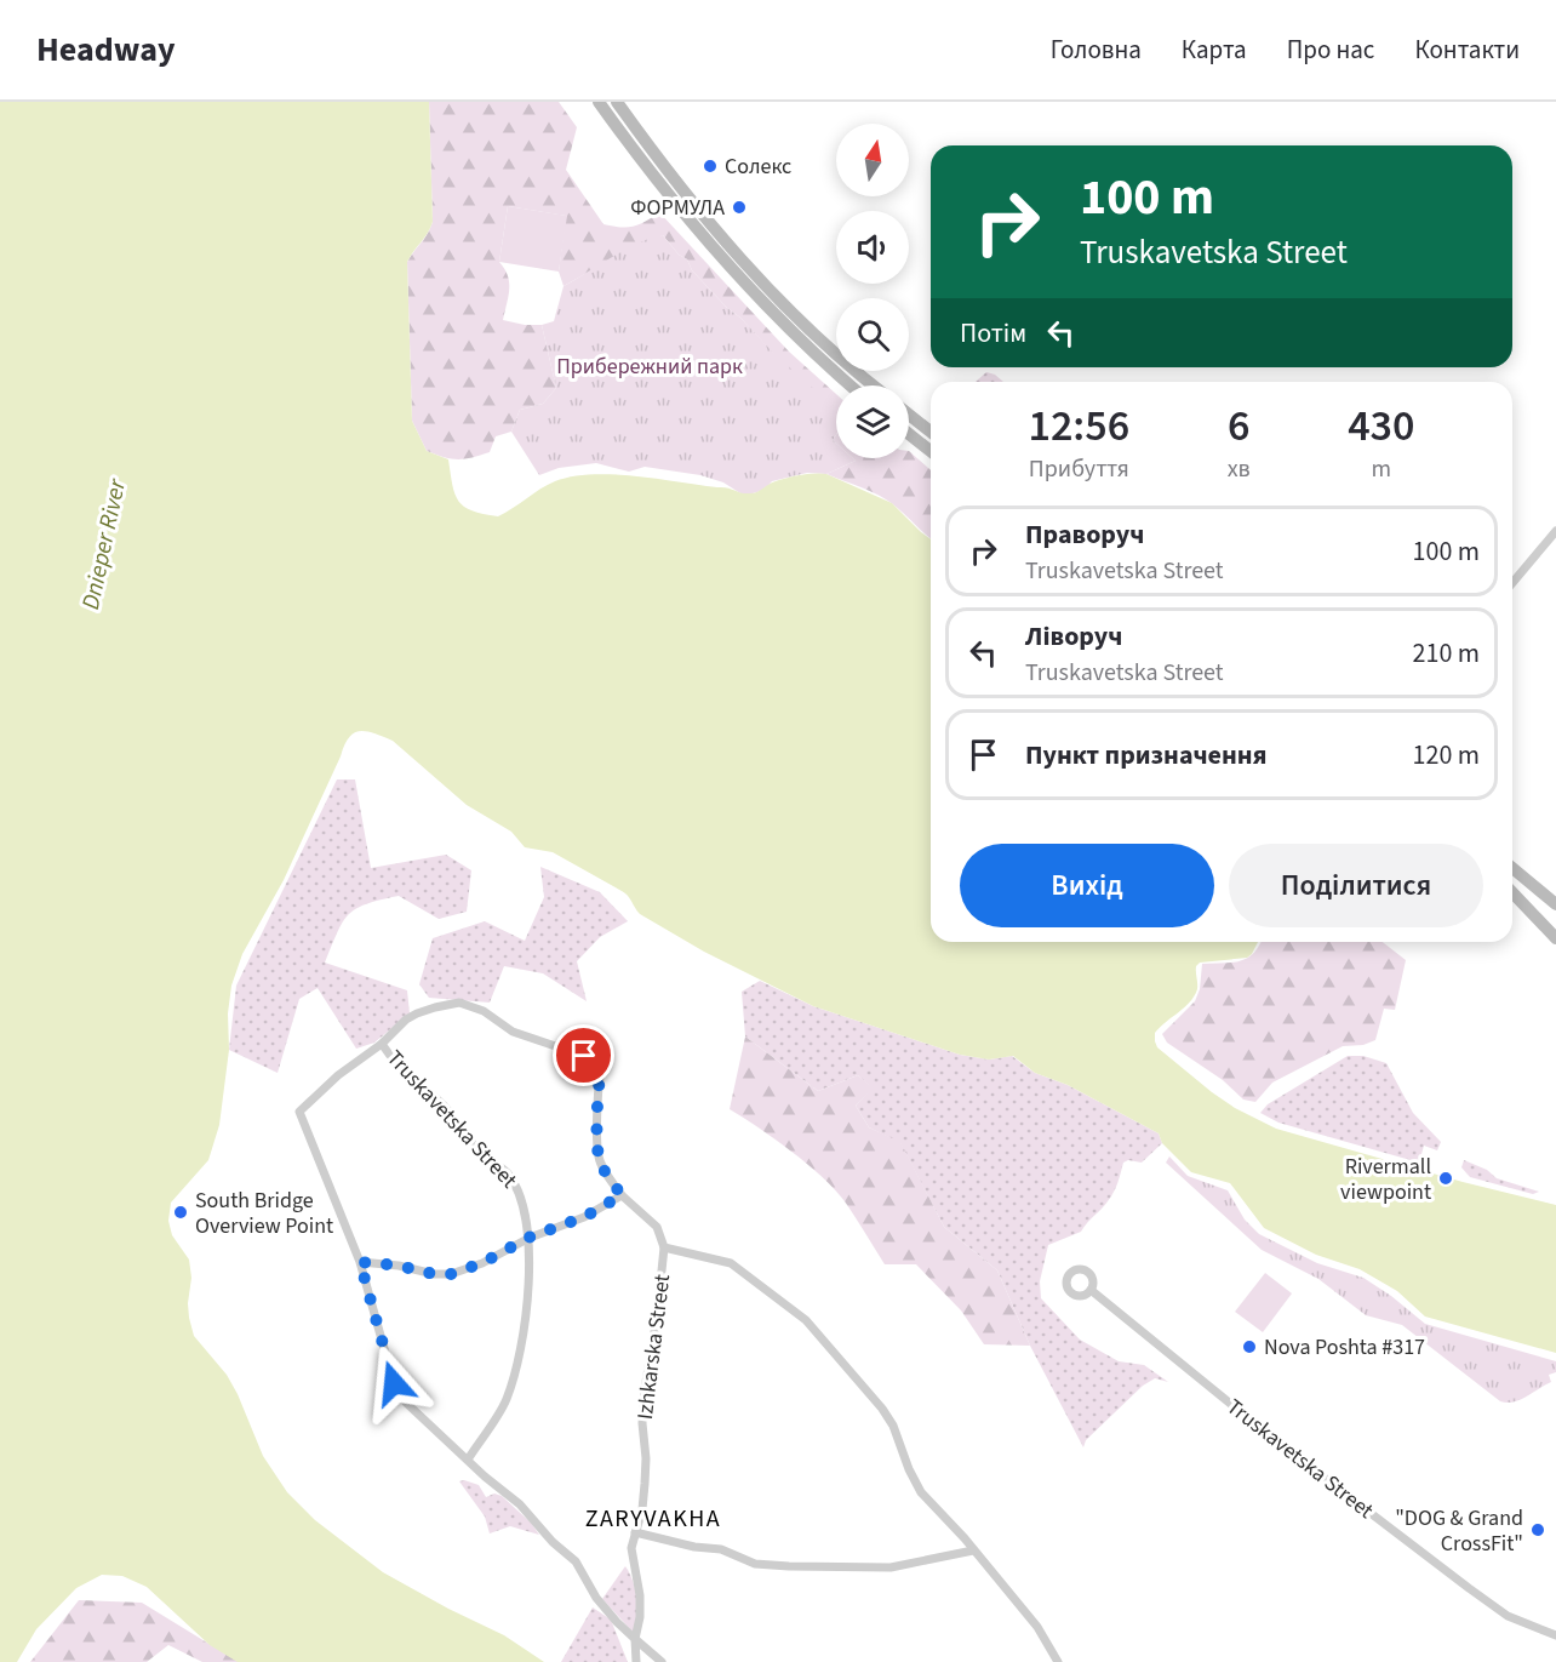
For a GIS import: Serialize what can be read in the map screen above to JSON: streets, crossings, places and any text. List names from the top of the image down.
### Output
{
  "streets": {
    "street": ["Truskavetska Street", "Izhkarska Street"]
  },
  "crossings": [
    ["Truskavetska Street", "Izhkarska Street"]
  ],
  "districts": ["ZARYVAKHA"],
  "water": ["Dnieper River"],
  "parks": ["Прибережний парк"],
  "places": [
    "Солекс",
    "ФОРМУЛА",
    "Rivermall viewpoint",
    "South Bridge Overview Point",
    "Nova Poshta #317",
    "\"DOG & Grand CrossFit\""
  ],
  "north": "top",
  "page": {
    "header": "Headway",
    "nav": [
      "Головна",
      "Карта",
      "Про нас",
      "Контакти"
    ],
    "turn": ["100 m", "Truskavetska Street"],
    "then": "Потім",
    "eta": [
      "12:56",
      "Прибуття",
      "6",
      "хв",
      "430",
      "m"
    ],
    "list": [
      {
        "name": "Праворуч",
        "note": "Truskavetska Street",
        "value": "100 m"
      },
      {
        "name": "Ліворуч",
        "note": "Truskavetska Street",
        "value": "210 m"
      },
      {
        "name": "Пункт призначення",
        "value": "120 m"
      }
    ],
    "buttons": ["Вихід", "Поділитися"]
  }
}
